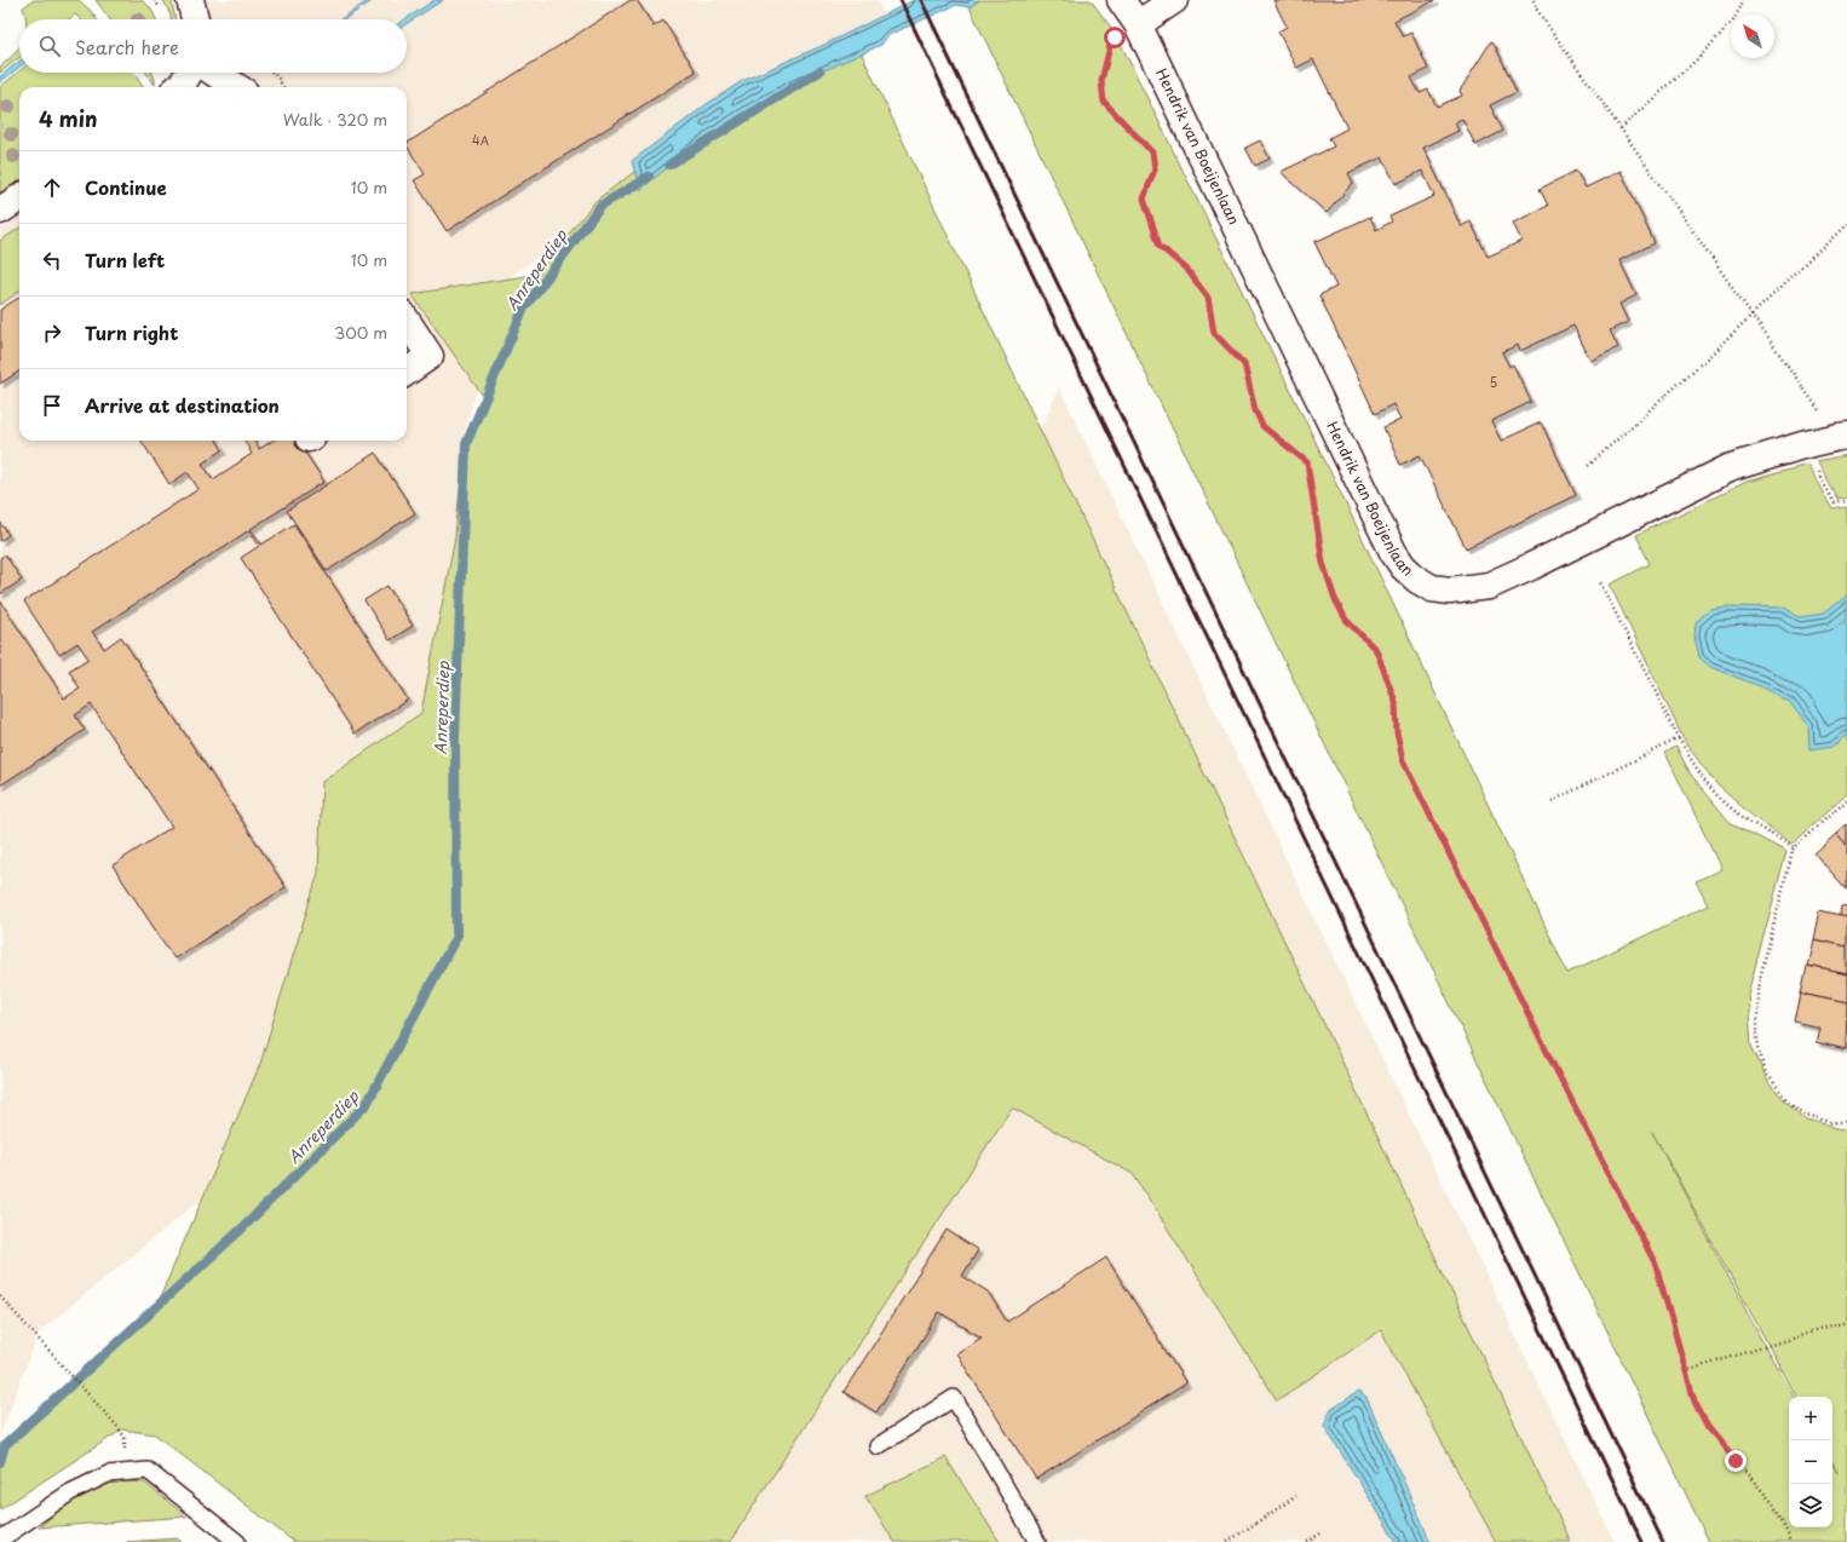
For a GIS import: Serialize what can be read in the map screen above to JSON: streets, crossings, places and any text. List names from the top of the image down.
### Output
{
  "streets": {
    "street": ["Hendrik van Boeijenlaan"]
  },
  "water": ["Anreperdiep"],
  "house_numbers": ["4A", "5"],
  "north": "top left",
  "page": {
    "search": "Search here",
    "heading": ["4 min", "Walk · 320 m"],
    "list": [
      ["Continue", "10 m"],
      ["Turn left", "10 m"],
      ["Turn right", "300 m"],
      "Arrive at destination"
    ],
    "map_buttons": ["+", "−"]
  }
}
